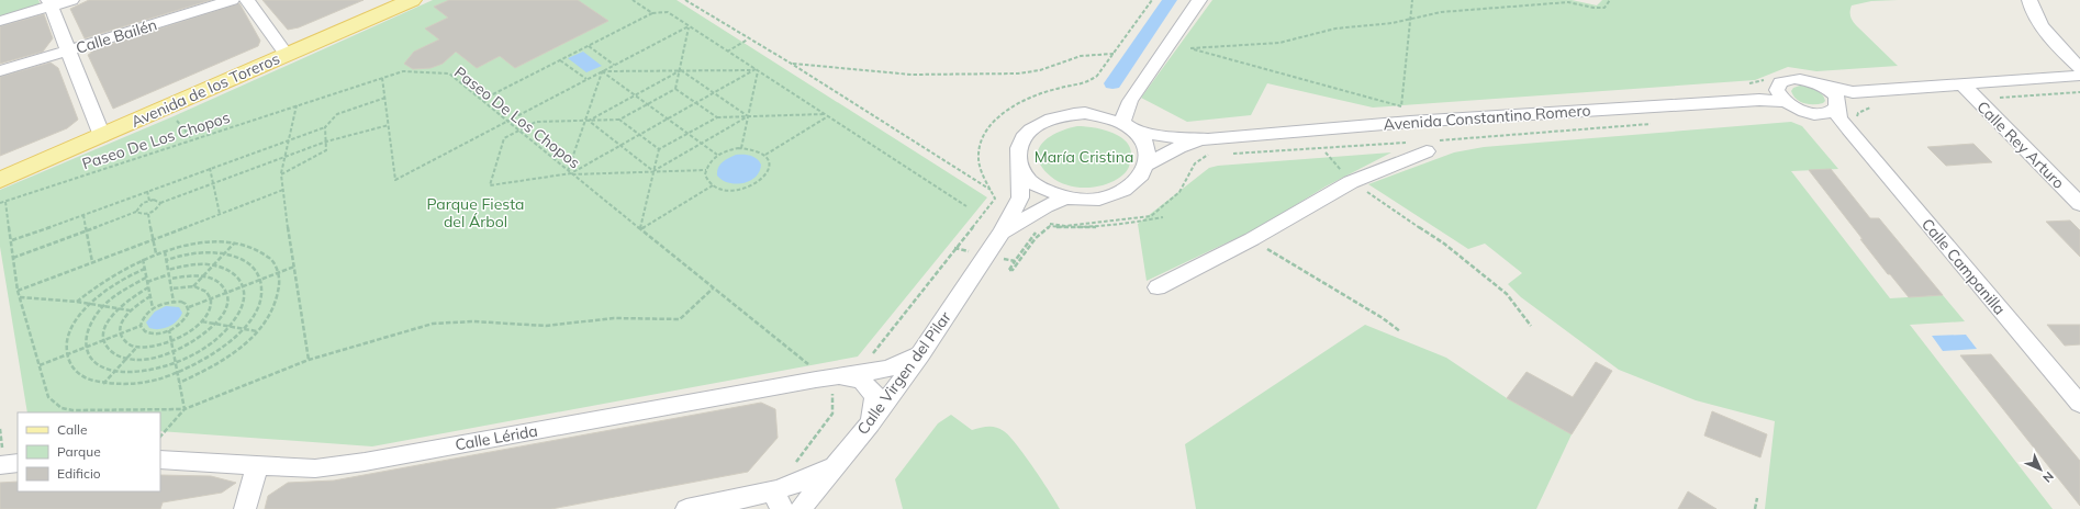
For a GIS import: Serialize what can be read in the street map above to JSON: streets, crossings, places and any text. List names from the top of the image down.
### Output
{
  "streets": {
    "main road": ["Avenida de los Toreros"],
    "street": [
      "Calle Bailén",
      "Avenida Constantino Romero",
      "Calle Rey Arturo",
      "Calle Campanilla",
      "Calle Virgen del Pilar",
      "Calle Lérida"
    ],
    "path": ["Paseo De Los Chopos"]
  },
  "crossings": [
    ["Avenida Constantino Romero", "Calle Campanilla"],
    ["Avenida Constantino Romero", "Calle Virgen del Pilar"],
    ["Calle Virgen del Pilar", "Calle Lérida"]
  ],
  "parks": ["María Cristina", "Parque Fiesta del Árbol"],
  "legend": ["Calle", "Parque", "Edificio"],
  "north": "bottom right"
}
